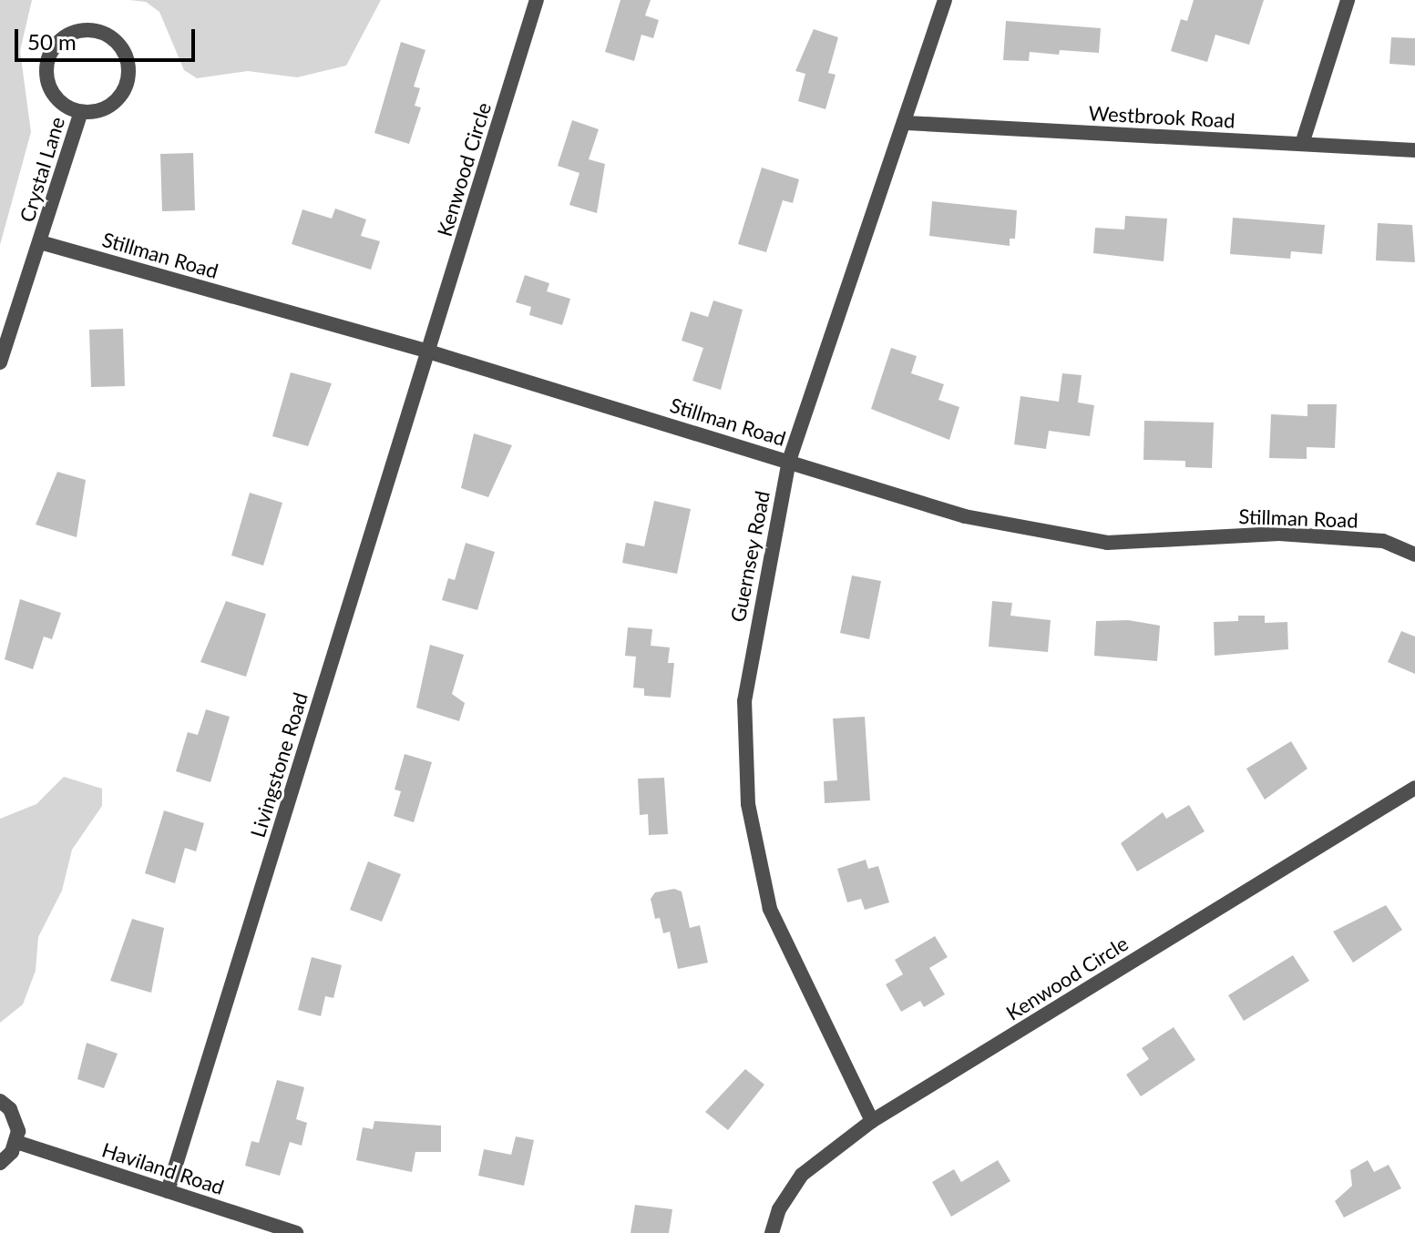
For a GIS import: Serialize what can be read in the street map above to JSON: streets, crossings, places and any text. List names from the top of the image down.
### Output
{
  "streets": {
    "street": [
      "Westbrook Road",
      "Crystal Lane",
      "Kenwood Circle",
      "Stillman Road",
      "Guernsey Road",
      "Livingstone Road",
      "Haviland Road"
    ]
  },
  "crossings": [
    ["Westbrook Road", "Guernsey Road"],
    ["Crystal Lane", "Stillman Road"],
    ["Kenwood Circle", "Stillman Road"],
    ["Kenwood Circle", "Guernsey Road"],
    ["Kenwood Circle", "Livingstone Road"],
    ["Stillman Road", "Guernsey Road"],
    ["Stillman Road", "Livingstone Road"],
    ["Livingstone Road", "Haviland Road"]
  ],
  "scale_bar": "50 m"
}
